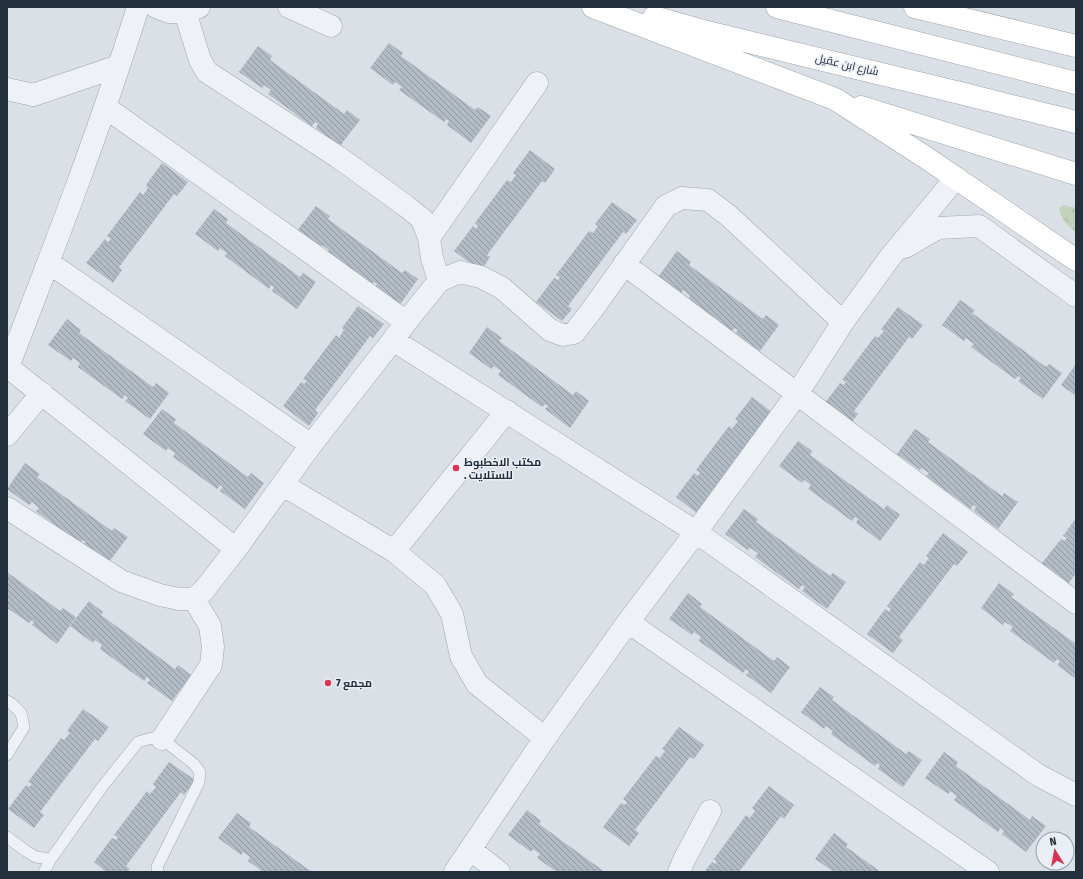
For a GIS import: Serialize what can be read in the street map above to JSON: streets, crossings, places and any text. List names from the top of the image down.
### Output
{
  "streets": {
    "main road": ["شارع ابن عقيل"]
  },
  "places": ["مكتب الاخطبوط . للستلايت", "مجمع 7"],
  "north": "top"
}
